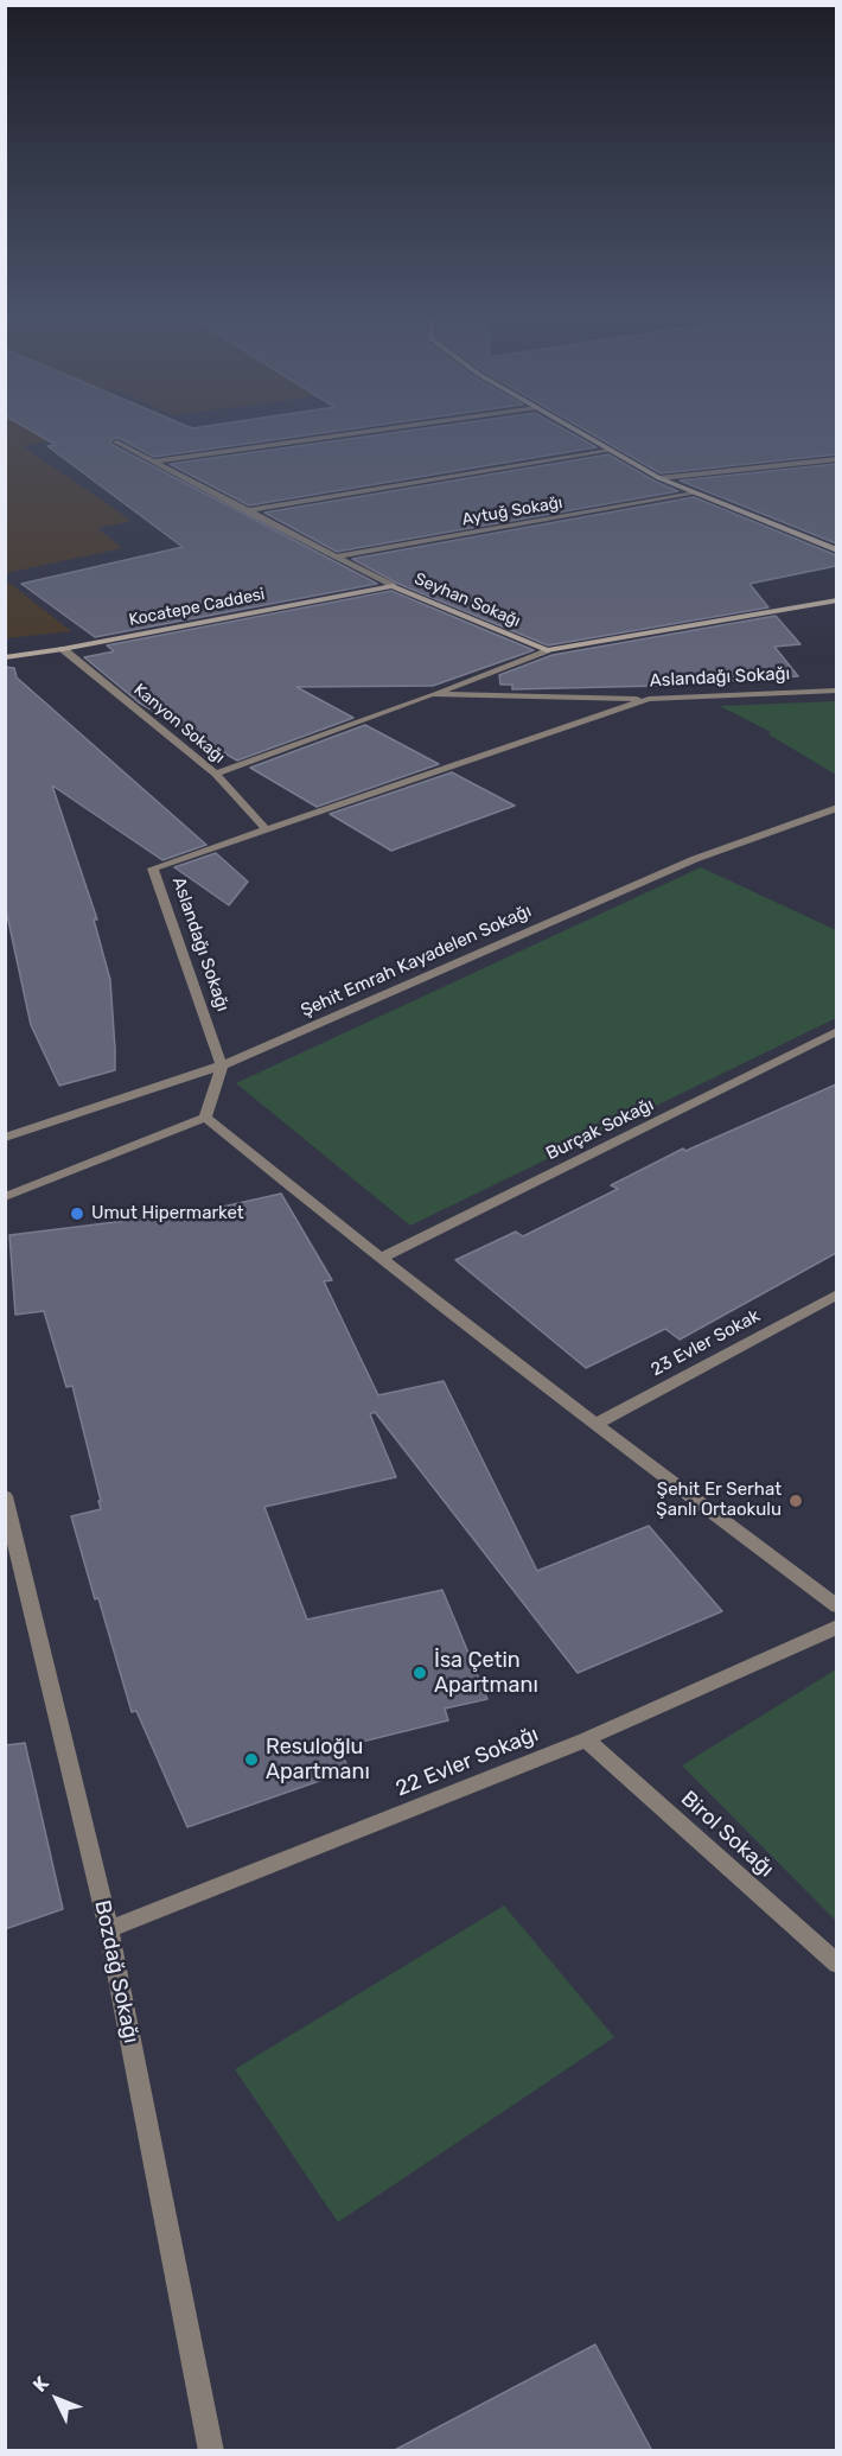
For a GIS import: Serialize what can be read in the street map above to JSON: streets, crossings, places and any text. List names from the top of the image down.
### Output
{
  "streets": {
    "street": [
      "Aytuğ Sokağı",
      "Seyhan Sokağı",
      "Kocatepe Caddesi",
      "Aslandağı Sokağı",
      "Kanyon Sokağı",
      "Şehit Emrah Kayadelen Sokağı",
      "Burçak Sokağı",
      "23 Evler Sokak",
      "22 Evler Sokağı",
      "Birol Sokağı",
      "Bozdağ Sokağı"
    ]
  },
  "crossings": [
    ["Aytuğ Sokağı", "Seyhan Sokağı"],
    ["Seyhan Sokağı", "Kocatepe Caddesi"],
    ["Kocatepe Caddesi", "Kanyon Sokağı"],
    ["Aslandağı Sokağı", "Kanyon Sokağı"],
    ["Aslandağı Sokağı", "Şehit Emrah Kayadelen Sokağı"],
    ["22 Evler Sokağı", "Birol Sokağı"],
    ["22 Evler Sokağı", "Bozdağ Sokağı"]
  ],
  "places": [
    "Umut Hipermarket",
    "Şehit Er Serhat Şanlı Ortaokulu",
    "İsa Çetin Apartmanı",
    "Resuloğlu Apartmanı"
  ],
  "north": "top left"
}
